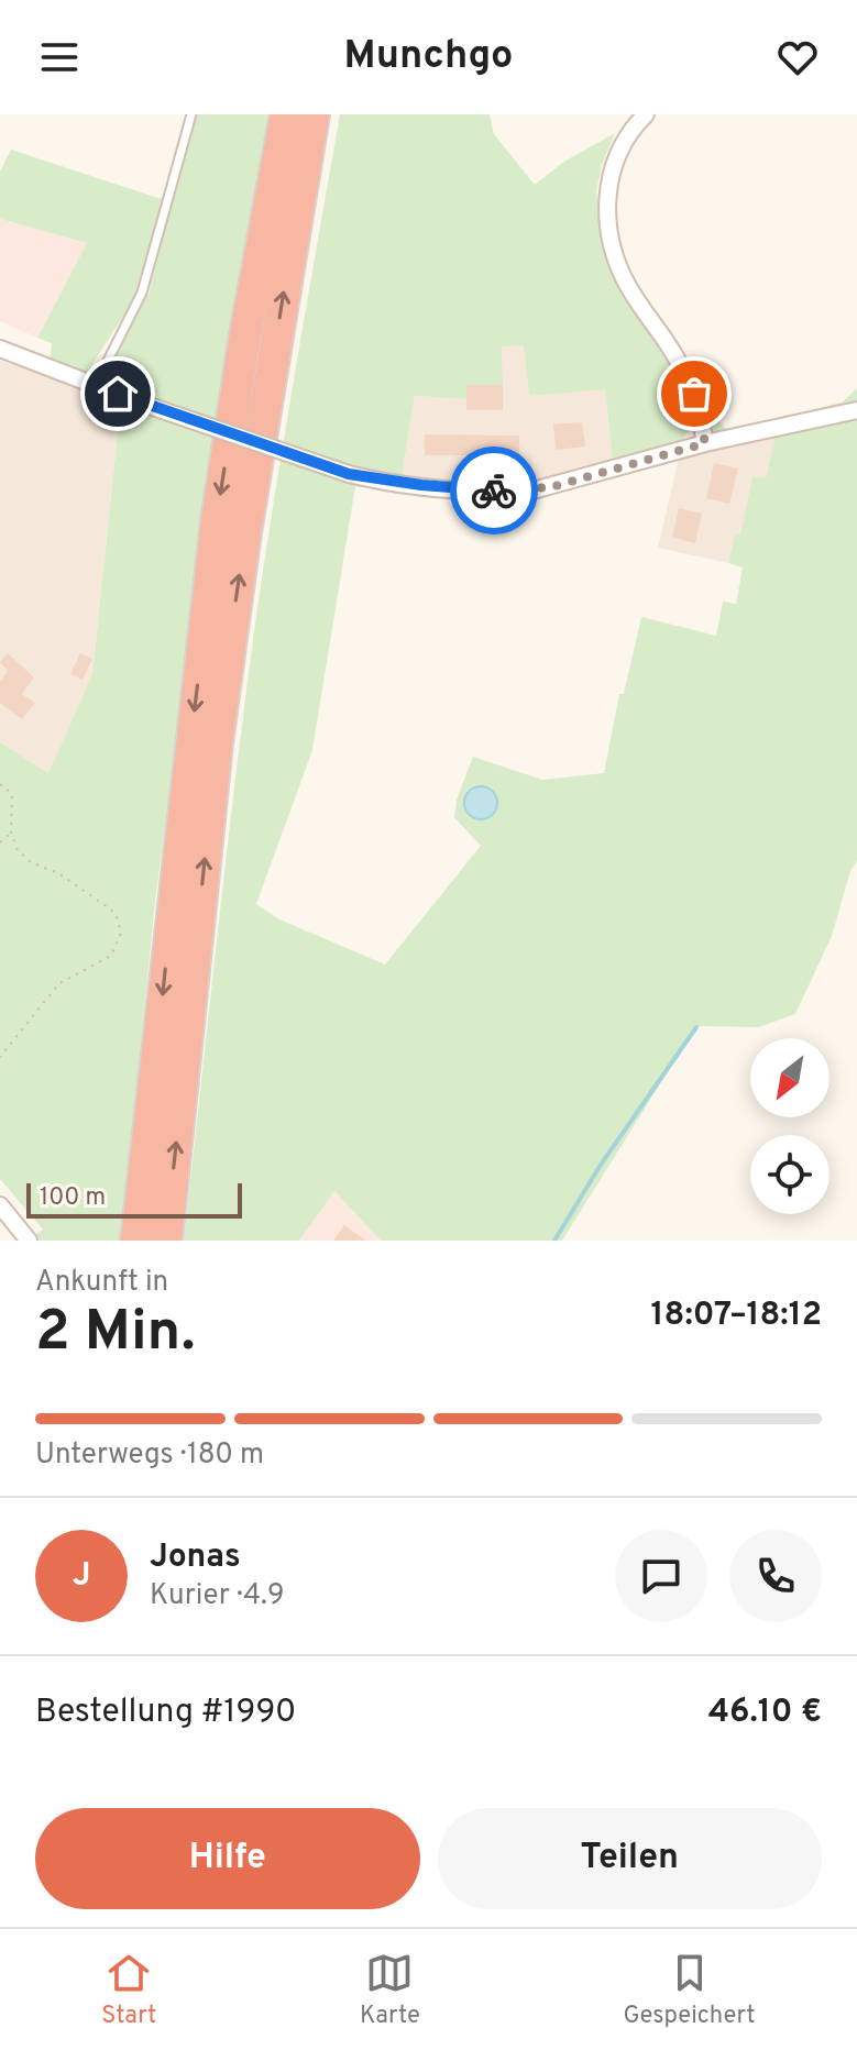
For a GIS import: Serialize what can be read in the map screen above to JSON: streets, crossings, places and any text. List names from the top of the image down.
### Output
{
  "scale_bar": "100 m",
  "north": "bottom left",
  "page": {
    "header": "Munchgo",
    "scale": "100 m",
    "heading": ["2 Min.", "Ankunft in", "18:07–18:12"],
    "panel": [
      "Jonas",
      "Kurier · 4.9",
      "Bestellung #1990",
      "46.10 €"
    ],
    "bar": "Unterwegs · 180 m",
    "round": "J",
    "buttons": ["Hilfe", "Teilen"],
    "tabs": ["Start", "Karte", "Gespeichert"]
  }
}
